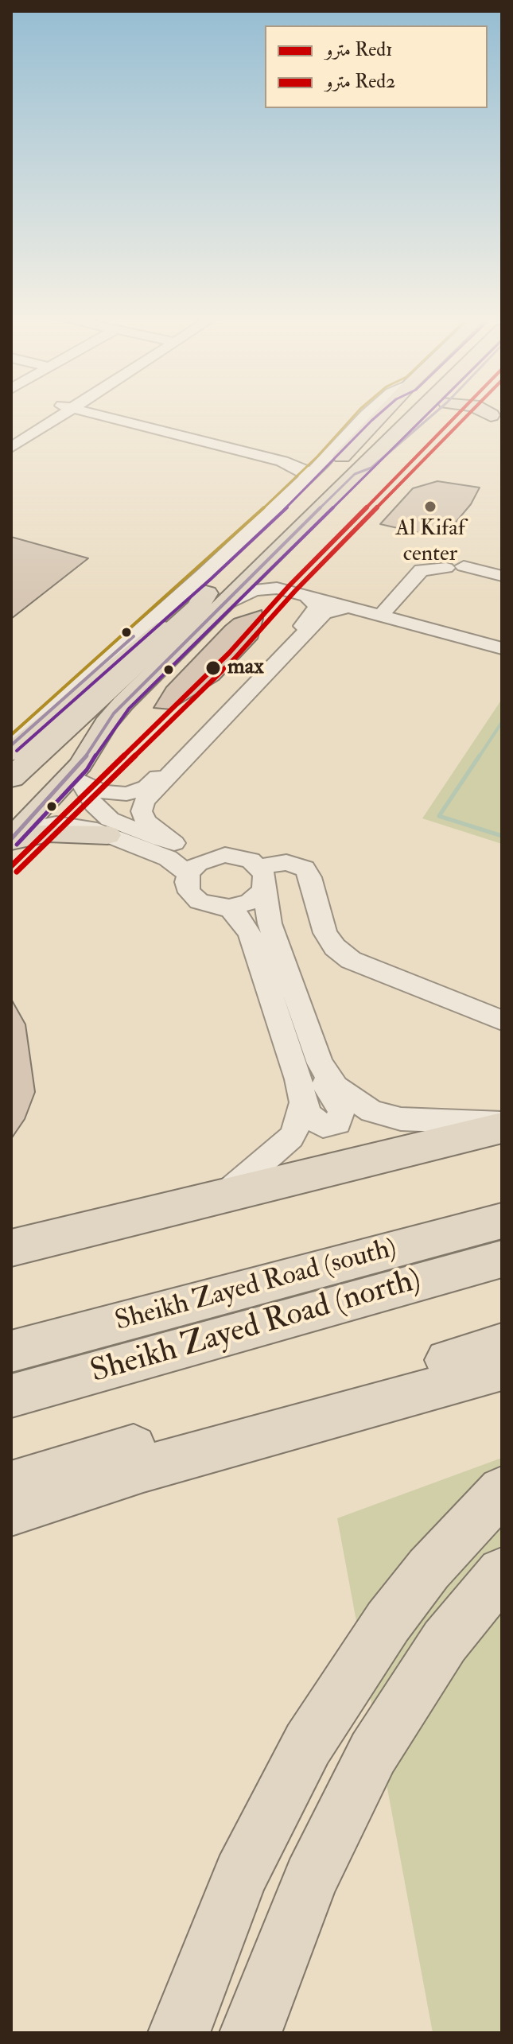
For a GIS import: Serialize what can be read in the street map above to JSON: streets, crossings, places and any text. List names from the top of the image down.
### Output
{
  "streets": {
    "highway": ["Sheikh Zayed Road (south)", "Sheikh Zayed Road (north)"]
  },
  "places": ["Al Kifaf center", "max"],
  "lines": ["metro line Red1", "metro line Red2"],
  "legend": ["مترو Red1", "مترو Red2"]
}
